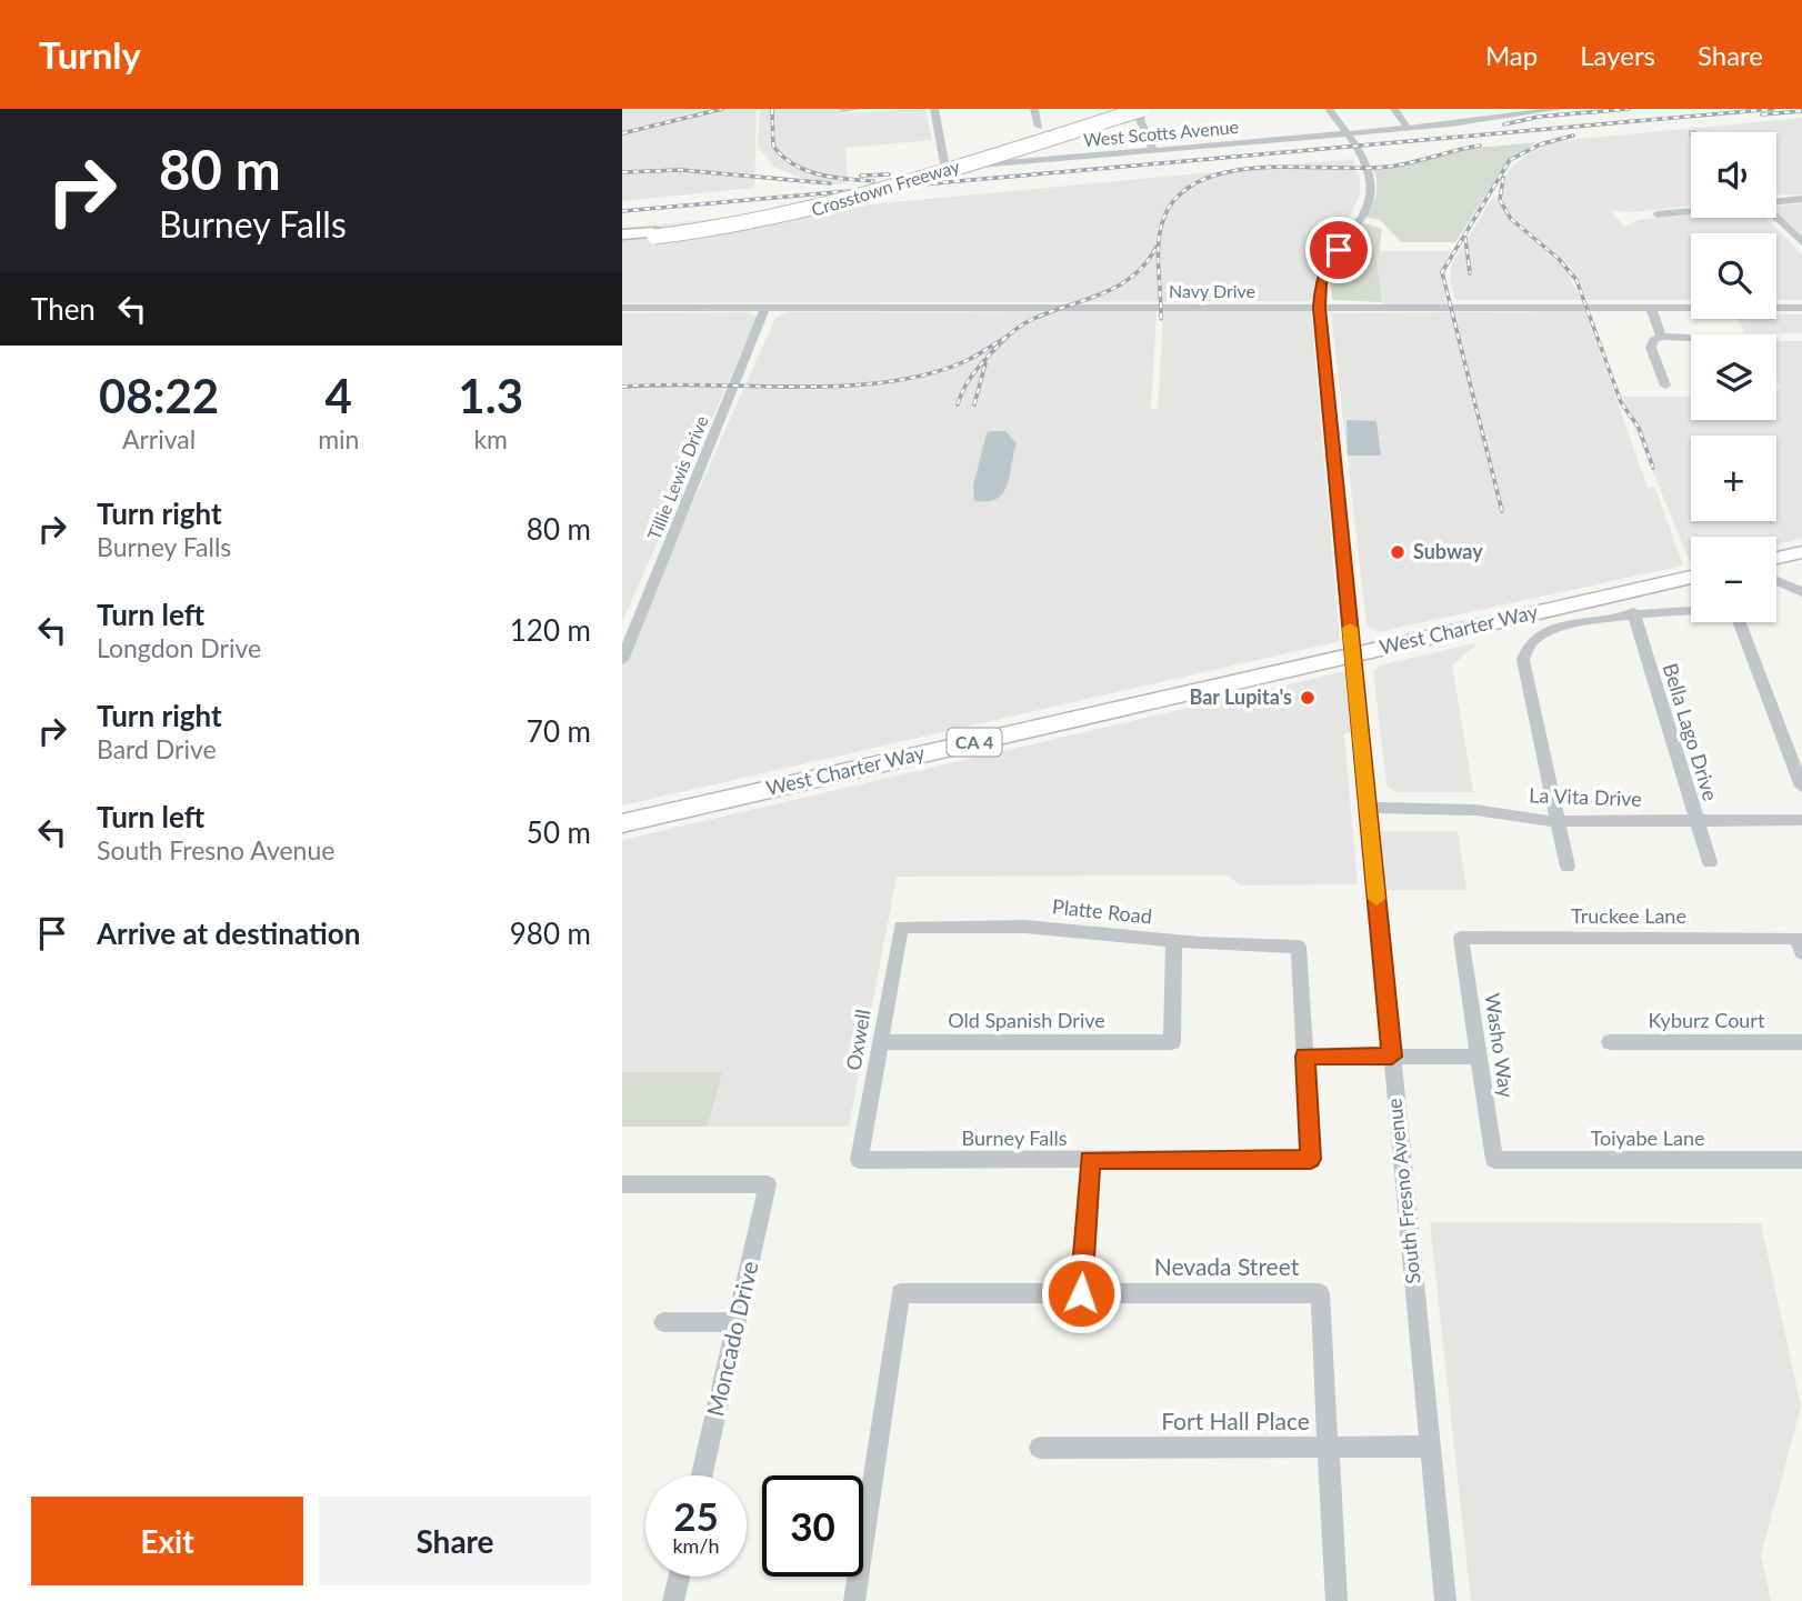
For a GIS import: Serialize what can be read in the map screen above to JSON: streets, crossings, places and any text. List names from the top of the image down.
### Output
{
  "streets": {
    "highway": ["Crosstown Freeway", "West Charter Way", "CA 4"],
    "street": [
      "West Scotts Avenue",
      "Navy Drive",
      "Tillie Lewis Drive",
      "Bella Lago Drive",
      "La Vita Drive",
      "Platte Road",
      "Truckee Lane",
      "Old Spanish Drive",
      "Kyburz Court",
      "Oxwell",
      "Washo Way",
      "Burney Falls",
      "Toiyabe Lane",
      "South Fresno Avenue",
      "Nevada Street",
      "Moncado Drive",
      "Fort Hall Place"
    ]
  },
  "crossings": [
    ["West Scotts Avenue", "South Fresno Avenue"],
    ["Navy Drive", "Tillie Lewis Drive"],
    ["Navy Drive", "South Fresno Avenue"],
    ["West Charter Way", "South Fresno Avenue"],
    ["Bella Lago Drive", "La Vita Drive"],
    ["La Vita Drive", "South Fresno Avenue"],
    ["Platte Road", "Old Spanish Drive"],
    ["Platte Road", "Oxwell"],
    ["Platte Road", "Burney Falls"],
    ["Truckee Lane", "Washo Way"],
    ["Old Spanish Drive", "Oxwell"],
    ["Oxwell", "Burney Falls"],
    ["Washo Way", "Toiyabe Lane"],
    ["South Fresno Avenue", "Fort Hall Place"],
    ["Nevada Street", "Fort Hall Place"]
  ],
  "places": ["Subway", "Bar Lupita's"],
  "page": {
    "header": "Turnly",
    "nav": ["Map", "Layers", "Share"],
    "turn": ["80 m", "Burney Falls"],
    "map_buttons": ["+", "−"],
    "then": "Then",
    "eta": [
      "08:22",
      "Arrival",
      "4",
      "min",
      "1.3",
      "km"
    ],
    "list": [
      {
        "name": "Turn right",
        "note": "Burney Falls",
        "value": "80 m"
      },
      {
        "name": "Turn left",
        "note": "Longdon Drive",
        "value": "120 m"
      },
      {
        "name": "Turn right",
        "note": "Bard Drive",
        "value": "70 m"
      },
      {
        "name": "Turn left",
        "note": "South Fresno Avenue",
        "value": "50 m"
      },
      {
        "name": "Arrive at destination",
        "value": "980 m"
      }
    ],
    "speed": "25 km/h",
    "limit": "30",
    "buttons": ["Exit", "Share"]
  }
}
